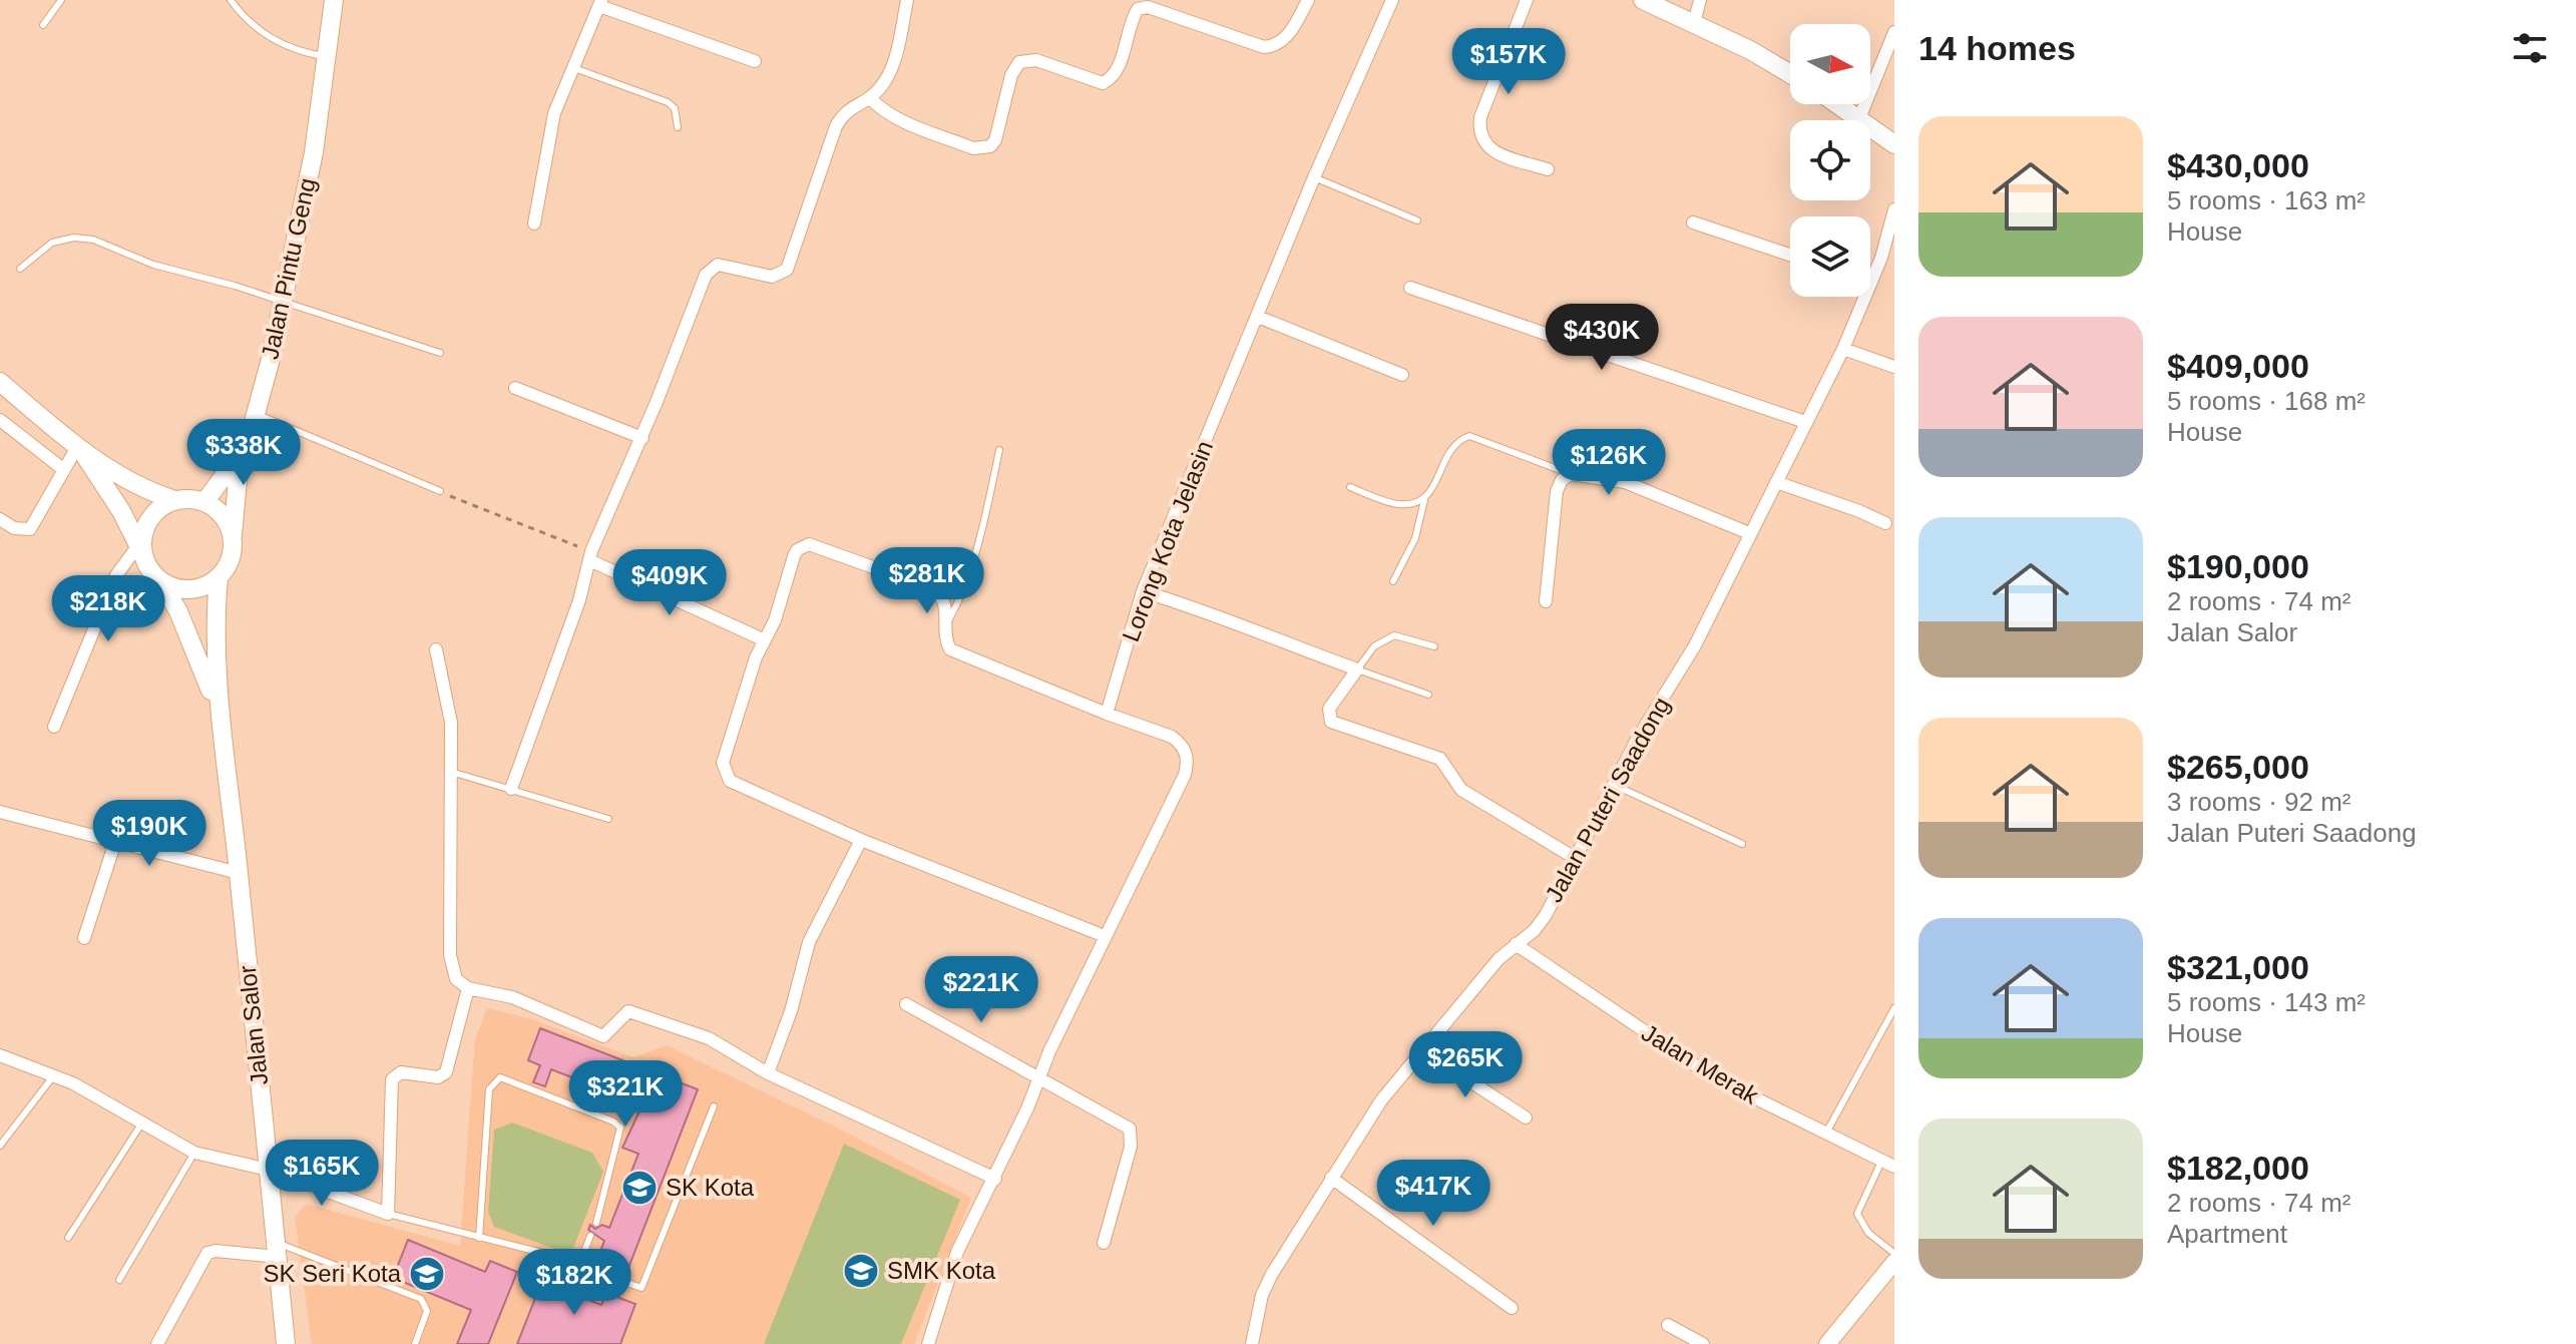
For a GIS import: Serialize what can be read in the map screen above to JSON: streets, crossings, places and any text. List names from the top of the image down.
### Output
{
  "streets": {
    "main road": ["Jalan Pintu Geng", "Jalan Salor"],
    "street": ["Lorong Kota Jelasin", "Jalan Puteri Saadong", "Jalan Merak"]
  },
  "crossings": [
    ["Jalan Pintu Geng", "Jalan Salor"],
    ["Jalan Puteri Saadong", "Jalan Merak"]
  ],
  "places": {
    "school or university": ["SK Kota", "SMK Kota", "SK Seri Kota"]
  },
  "north": "right",
  "page": {
    "heading": "14 homes",
    "price": [
      "$157K",
      "$430K",
      "$338K",
      "$126K",
      "$281K",
      "$409K",
      "$218K",
      "$190K",
      "$221K",
      "$265K",
      "$321K",
      "$165K",
      "$417K",
      "$182K"
    ],
    "list": [
      {
        "name": "$430,000",
        "note": "5 rooms · 163 m² · House"
      },
      {
        "name": "$409,000",
        "note": "5 rooms · 168 m² · House"
      },
      {
        "name": "$190,000",
        "note": "2 rooms · 74 m² · Jalan Salor"
      },
      {
        "name": "$265,000",
        "note": "3 rooms · 92 m² · Jalan Puteri Saadong"
      },
      {
        "name": "$321,000",
        "note": "5 rooms · 143 m² · House"
      },
      {
        "name": "$182,000",
        "note": "2 rooms · 74 m² · Apartment"
      }
    ]
  }
}
